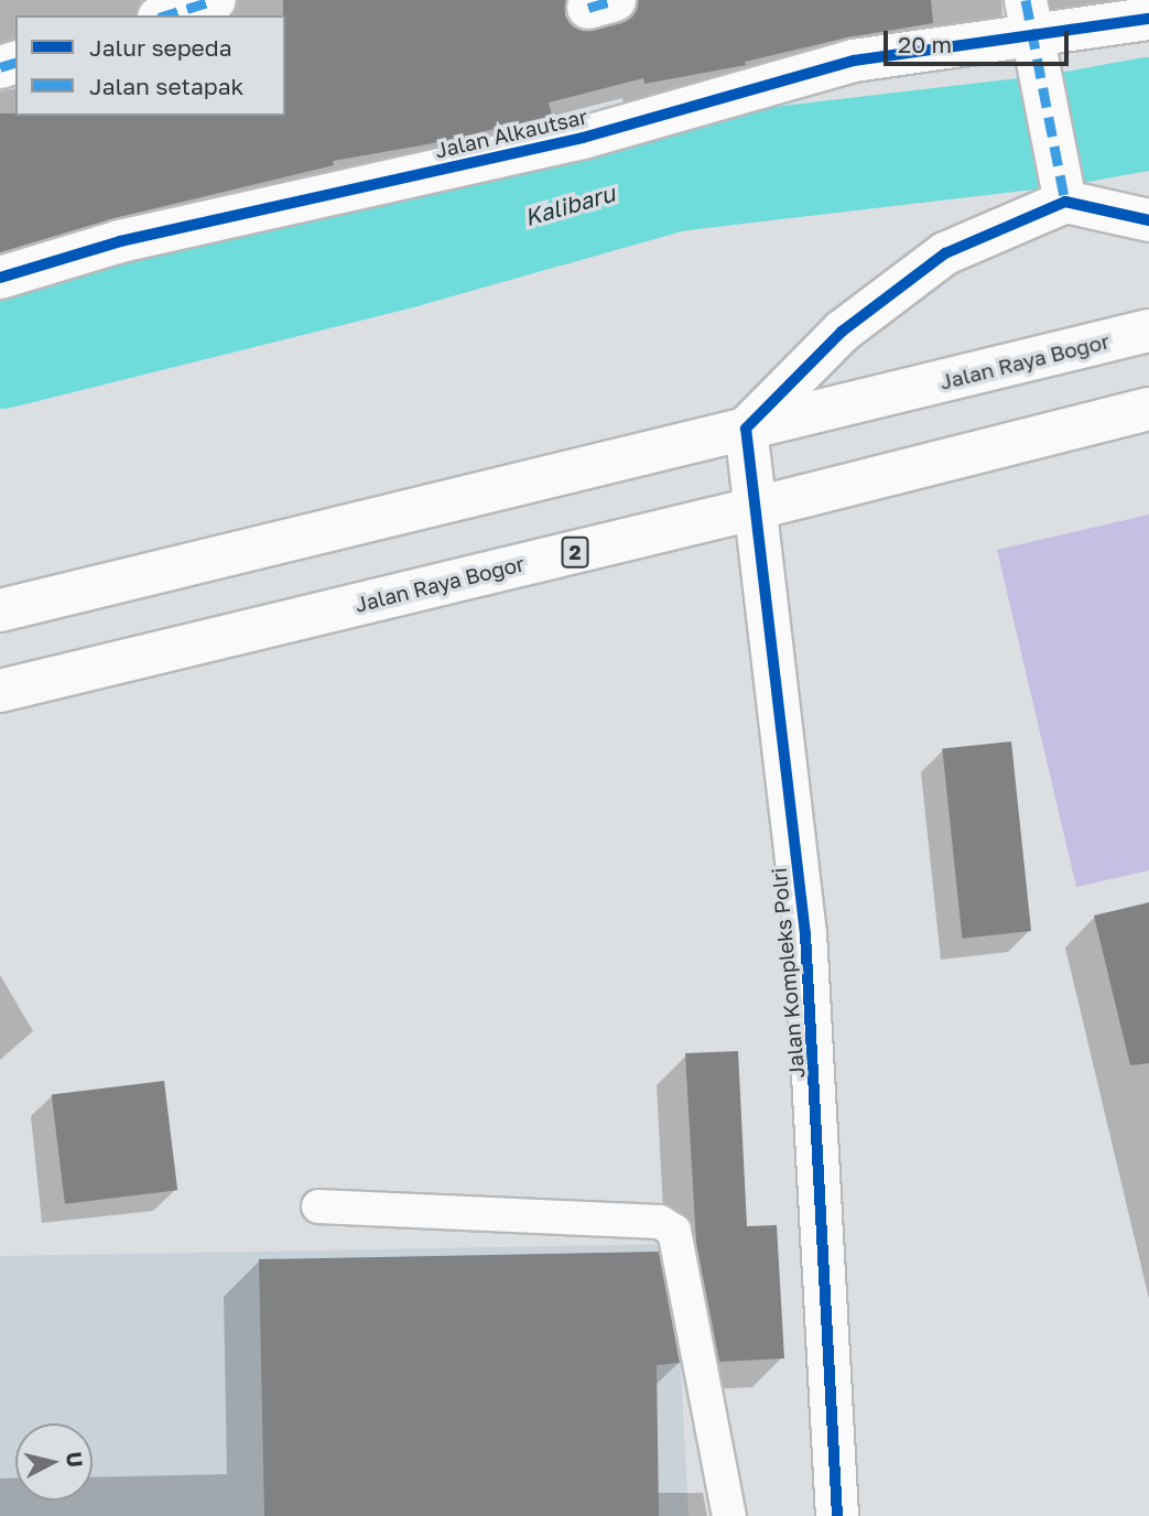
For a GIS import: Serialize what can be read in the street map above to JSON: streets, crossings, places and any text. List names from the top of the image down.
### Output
{
  "streets": {
    "main road": [
      "Jalan Alkautsar",
      "Jalan Raya Bogor",
      "2",
      "Jalan Kompleks Polri"
    ]
  },
  "crossings": [
    ["Jalan Raya Bogor", "Jalan Kompleks Polri"]
  ],
  "water": ["Kalibaru"],
  "legend": ["Jalur sepeda", "Jalan setapak"],
  "scale_bar": "20 m",
  "north": "right"
}
